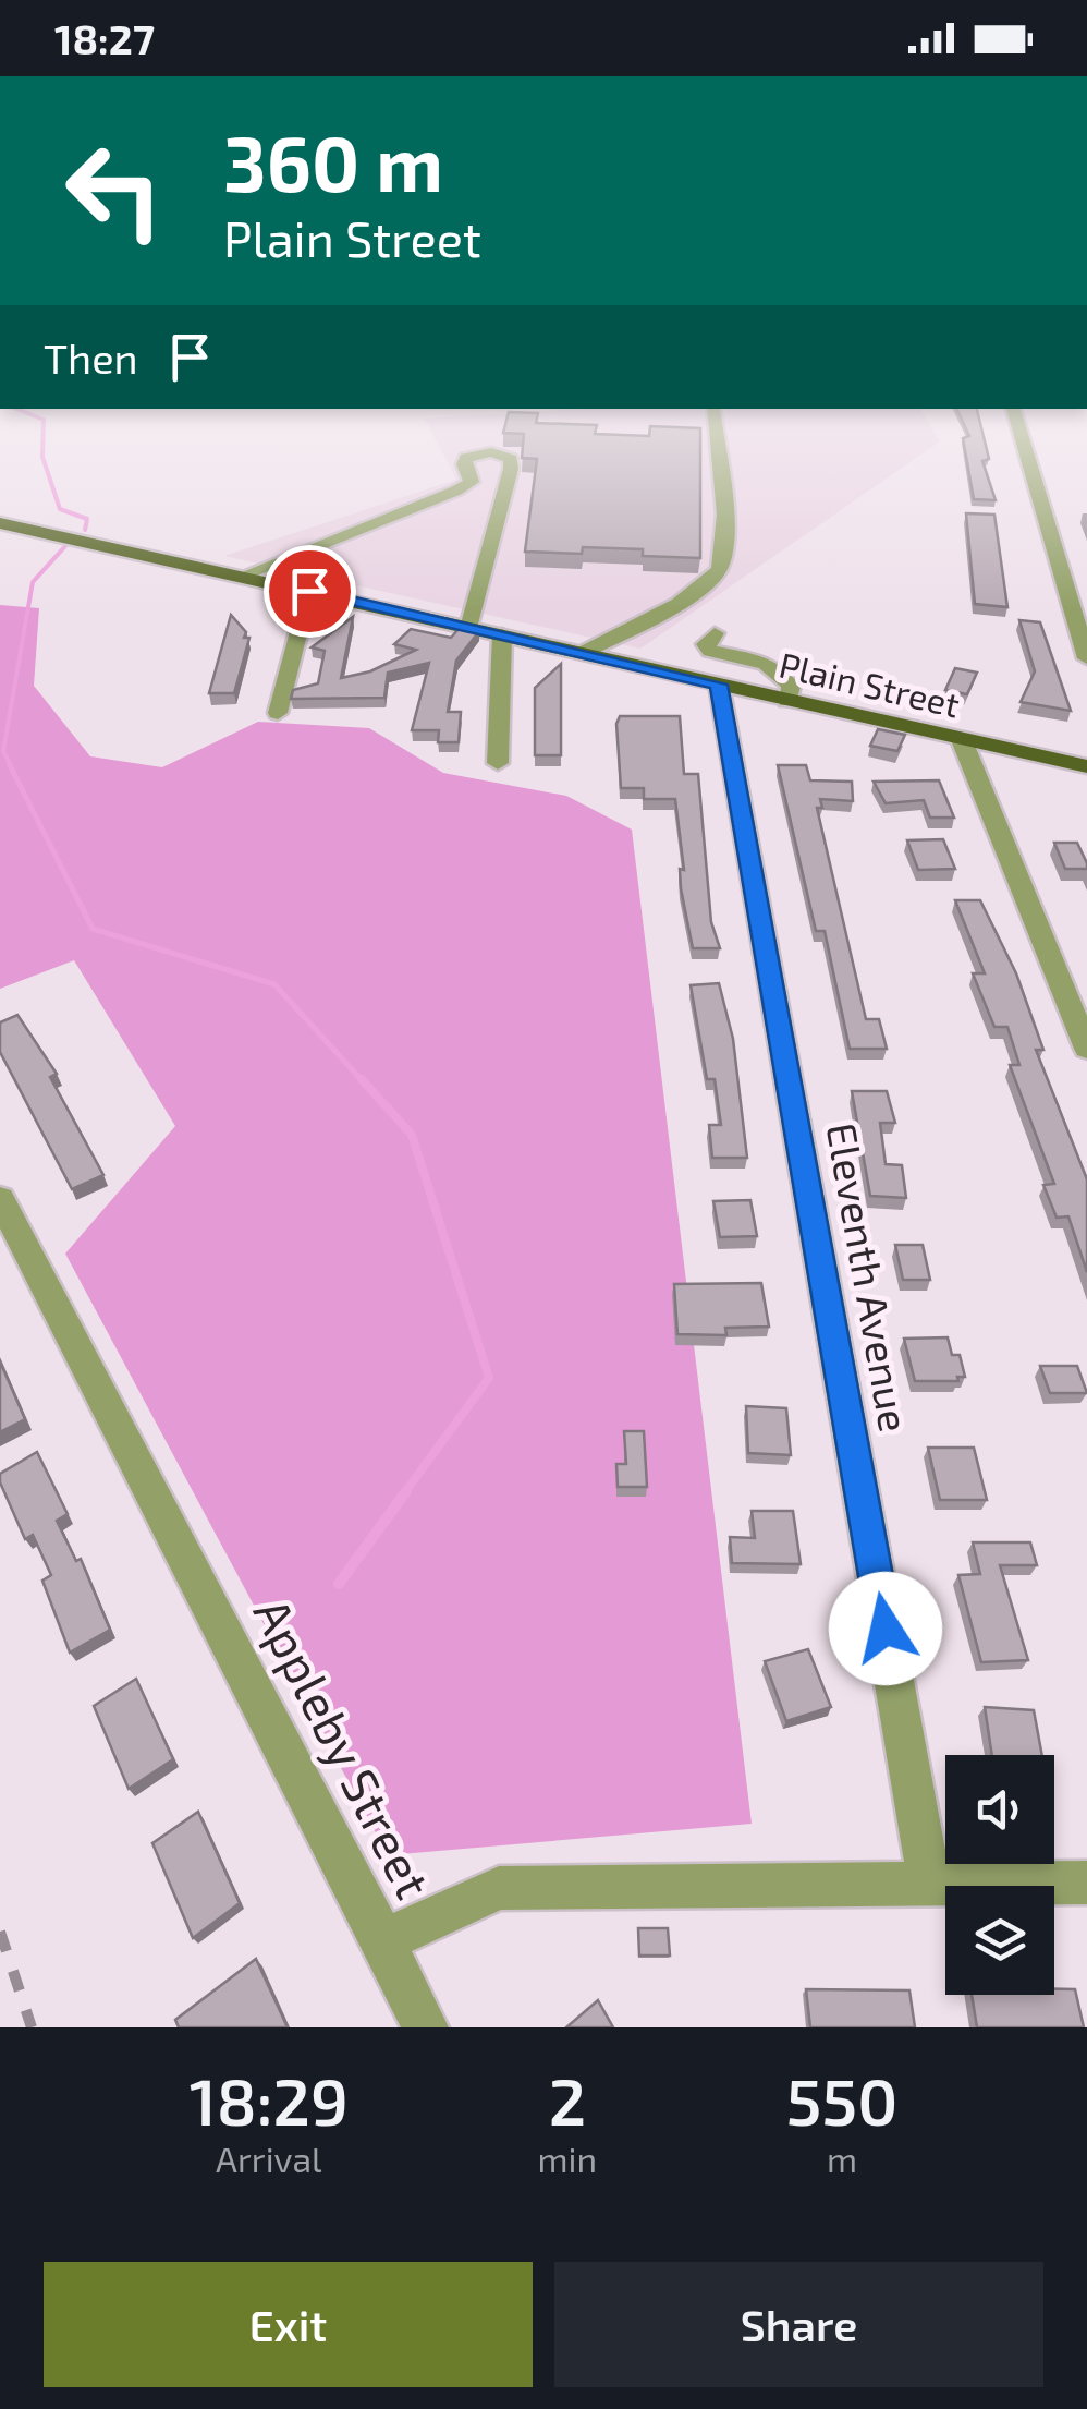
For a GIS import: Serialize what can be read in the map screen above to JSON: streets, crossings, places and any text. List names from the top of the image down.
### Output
{
  "streets": {
    "main road": ["Plain Street"],
    "street": ["Eleventh Avenue", "Appleby Street"]
  },
  "crossings": [
    ["Plain Street", "Eleventh Avenue"],
    ["Eleventh Avenue", "Appleby Street"]
  ],
  "page": {
    "status": "18:27",
    "turn": ["360 m", "Plain Street"],
    "then": "Then",
    "eta": [
      "18:29",
      "Arrival",
      "2",
      "min",
      "550",
      "m"
    ],
    "buttons": ["Exit", "Share"]
  }
}
